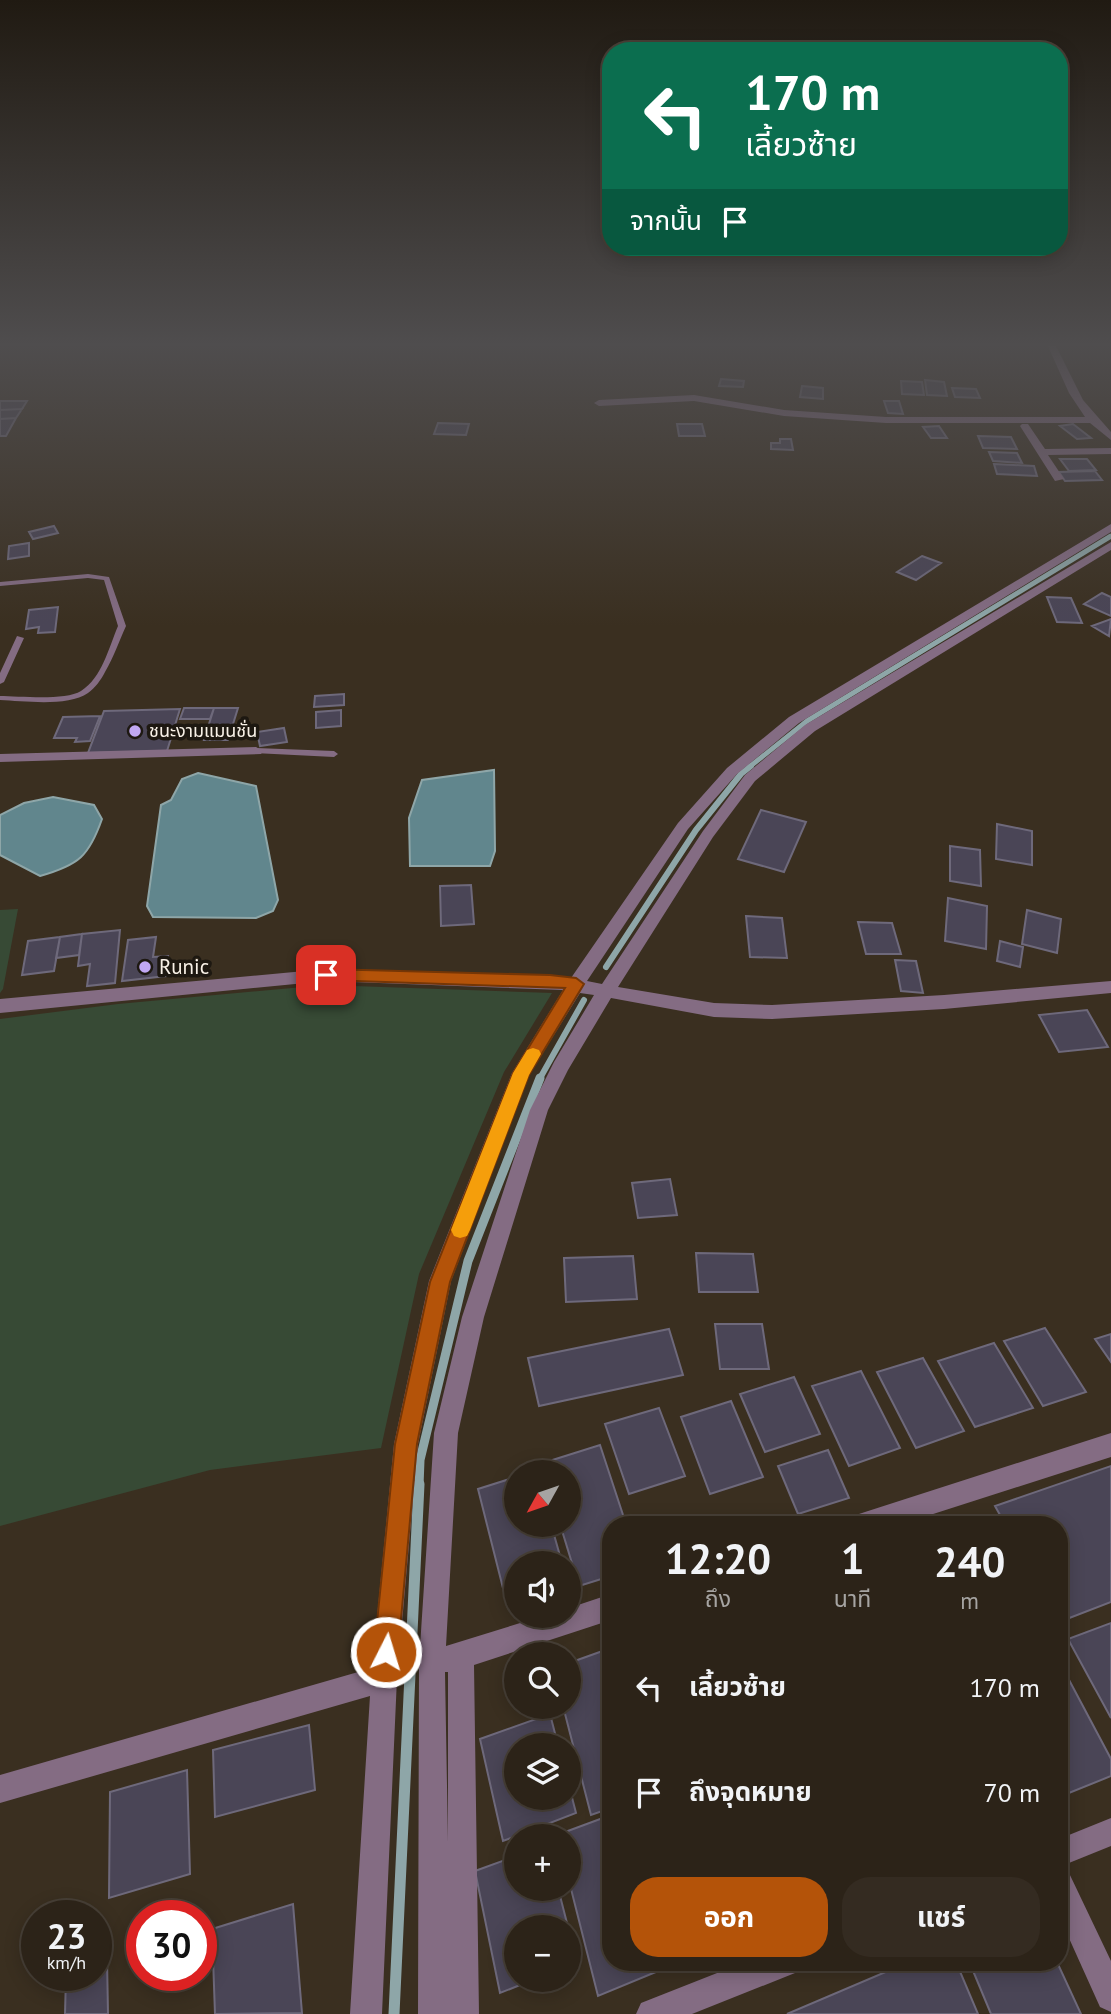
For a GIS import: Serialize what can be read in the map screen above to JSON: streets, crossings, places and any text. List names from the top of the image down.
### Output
{
  "places": ["ชนะงามแมนชั่น", "Runic"],
  "north": "bottom left",
  "page": {
    "turn": ["170 m", "เลี้ยวซ้าย"],
    "then": "จากนั้น",
    "map_buttons": ["+", "−"],
    "eta": [
      "12:20",
      "ถึง",
      "1",
      "นาที",
      "240",
      "m"
    ],
    "list": [
      {
        "name": "เลี้ยวซ้าย",
        "value": "170 m"
      },
      {
        "name": "ถึงจุดหมาย",
        "value": "70 m"
      }
    ],
    "buttons": ["ออก", "แชร์"],
    "speed": "23 km/h",
    "limit": "30"
  }
}
